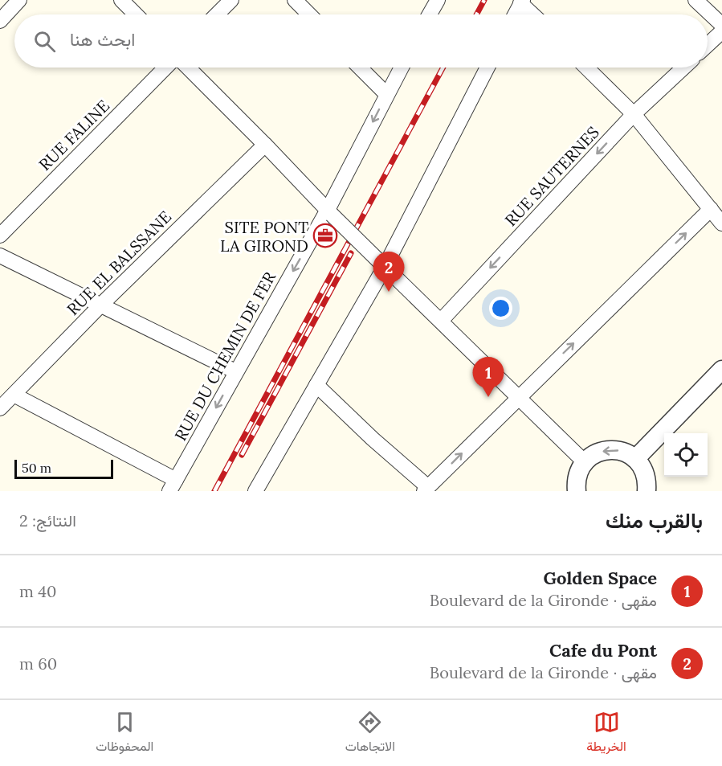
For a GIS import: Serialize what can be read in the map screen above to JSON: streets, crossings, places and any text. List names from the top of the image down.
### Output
{
  "streets": {
    "street": [
      "RUE FALINE",
      "RUE SAUTERNES",
      "RUE EL BALSSANE",
      "RUE DU CHEMIN DE FER"
    ]
  },
  "places": {
    "office": ["SITE PONT LA GIROND"]
  },
  "scale_bar": "50 m",
  "page": {
    "search": "ابحث هنا",
    "pins": ["2", "1"],
    "scale": "50 m",
    "heading": ["بالقرب منك", "النتائج: 2"],
    "list": [
      {
        "mark": "1",
        "name": "Golden Space",
        "note": "مقهى · Boulevard de la Gironde",
        "value": "40 m"
      },
      {
        "mark": "2",
        "name": "Cafe du Pont",
        "note": "مقهى · Boulevard de la Gironde",
        "value": "60 m"
      }
    ],
    "nav": ["الخريطة", "الاتجاهات", "المحفوظات"]
  }
}
